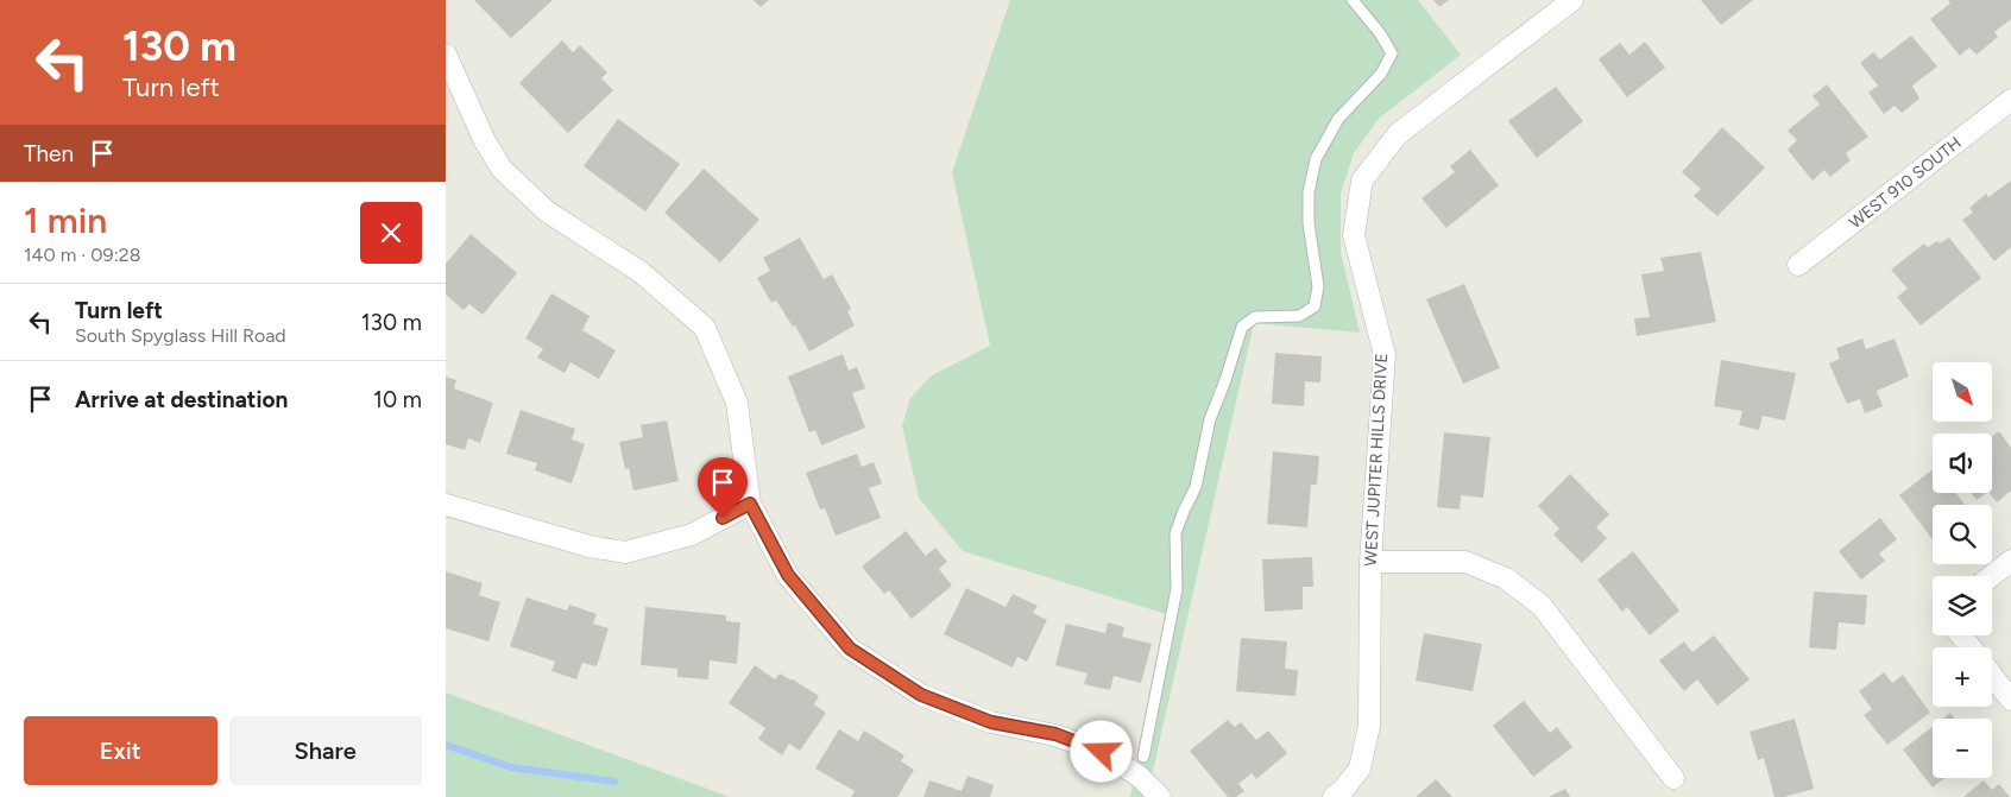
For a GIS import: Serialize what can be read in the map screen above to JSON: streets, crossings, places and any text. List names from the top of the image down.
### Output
{
  "streets": {
    "street": ["WEST 910 SOUTH", "WEST JUPITER HILLS DRIVE"]
  },
  "north": "bottom right",
  "page": {
    "turn": ["130 m", "Turn left"],
    "then": "Then",
    "heading": ["1 min", "140 m · 09:28"],
    "list": [
      {
        "name": "Turn left",
        "note": "South Spyglass Hill Road",
        "value": "130 m"
      },
      {
        "name": "Arrive at destination",
        "value": "10 m"
      }
    ],
    "map_buttons": ["+", "−"],
    "buttons": ["Exit", "Share"]
  }
}
